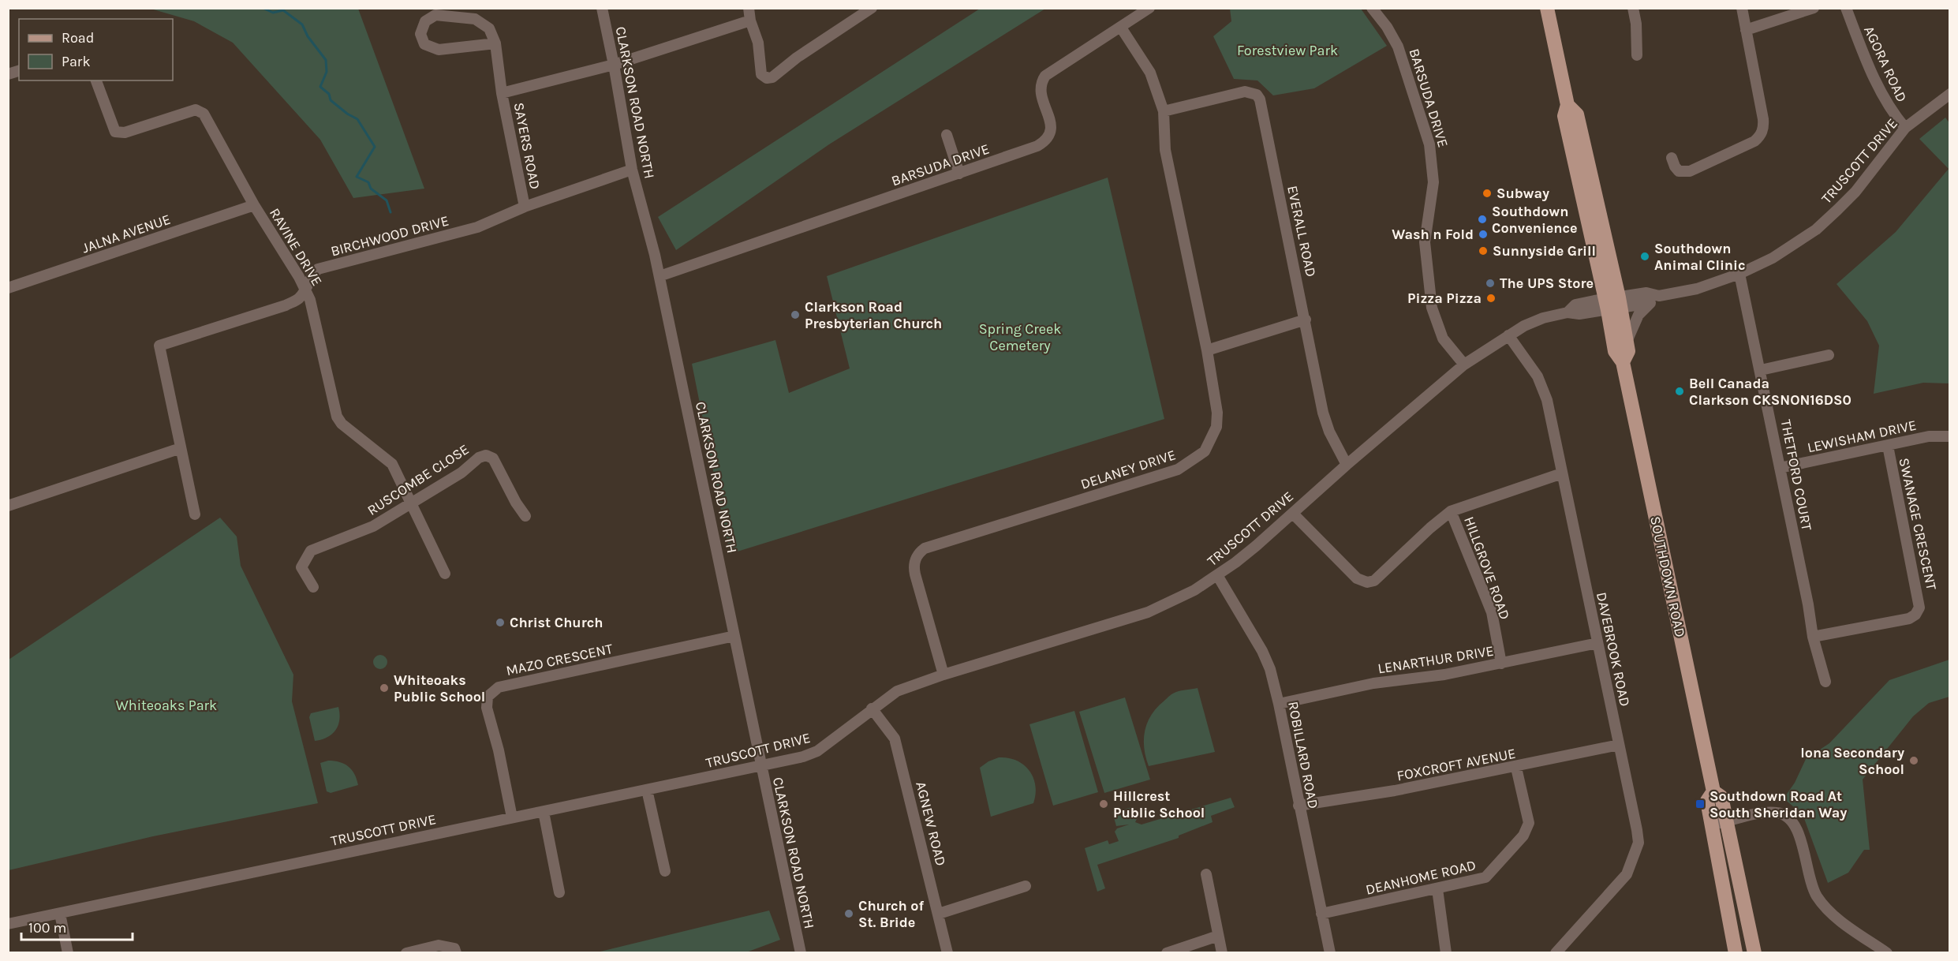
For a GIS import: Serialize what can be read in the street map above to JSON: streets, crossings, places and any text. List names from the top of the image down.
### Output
{
  "streets": {
    "main road": ["SOUTHDOWN ROAD"],
    "street": [
      "AGORA ROAD",
      "BARSUDA DRIVE",
      "CLARKSON ROAD NORTH",
      "SAYERS ROAD",
      "TRUSCOTT DRIVE",
      "EVERALL ROAD",
      "JALNA AVENUE",
      "BIRCHWOOD DRIVE",
      "RAVINE DRIVE",
      "LEWISHAM DRIVE",
      "DELANEY DRIVE",
      "THETFORD COURT",
      "RUSCOMBE CLOSE",
      "SWANAGE CRESCENT",
      "HILLGROVE ROAD",
      "DAVEBROOK ROAD",
      "MAZO CRESCENT",
      "LENARTHUR DRIVE",
      "ROBILLARD ROAD",
      "FOXCROFT AVENUE",
      "AGNEW ROAD",
      "DEANHOME ROAD"
    ]
  },
  "crossings": [
    ["AGORA ROAD", "TRUSCOTT DRIVE"],
    ["BARSUDA DRIVE", "CLARKSON ROAD NORTH"],
    ["BARSUDA DRIVE", "TRUSCOTT DRIVE"],
    ["BARSUDA DRIVE", "DELANEY DRIVE"],
    ["CLARKSON ROAD NORTH", "SAYERS ROAD"],
    ["CLARKSON ROAD NORTH", "TRUSCOTT DRIVE"],
    ["CLARKSON ROAD NORTH", "BIRCHWOOD DRIVE"],
    ["CLARKSON ROAD NORTH", "MAZO CRESCENT"],
    ["SAYERS ROAD", "BIRCHWOOD DRIVE"],
    ["TRUSCOTT DRIVE", "EVERALL ROAD"],
    ["TRUSCOTT DRIVE", "DELANEY DRIVE"],
    ["TRUSCOTT DRIVE", "THETFORD COURT"],
    ["TRUSCOTT DRIVE", "SOUTHDOWN ROAD"],
    ["TRUSCOTT DRIVE", "DAVEBROOK ROAD"],
    ["TRUSCOTT DRIVE", "MAZO CRESCENT"],
    ["TRUSCOTT DRIVE", "ROBILLARD ROAD"],
    ["TRUSCOTT DRIVE", "AGNEW ROAD"],
    ["EVERALL ROAD", "DELANEY DRIVE"],
    ["JALNA AVENUE", "RAVINE DRIVE"],
    ["BIRCHWOOD DRIVE", "RAVINE DRIVE"],
    ["RAVINE DRIVE", "RUSCOMBE CLOSE"],
    ["LEWISHAM DRIVE", "THETFORD COURT"],
    ["LEWISHAM DRIVE", "SWANAGE CRESCENT"],
    ["THETFORD COURT", "SWANAGE CRESCENT"],
    ["HILLGROVE ROAD", "LENARTHUR DRIVE"],
    ["DAVEBROOK ROAD", "LENARTHUR DRIVE"],
    ["DAVEBROOK ROAD", "FOXCROFT AVENUE"],
    ["LENARTHUR DRIVE", "ROBILLARD ROAD"],
    ["ROBILLARD ROAD", "FOXCROFT AVENUE"],
    ["ROBILLARD ROAD", "DEANHOME ROAD"],
    ["FOXCROFT AVENUE", "DEANHOME ROAD"]
  ],
  "parks": ["Forestview Park", "Spring Creek Cemetery", "Whiteoaks Park"],
  "places": {
    "other": [
      "Subway",
      "Southdown Convenience",
      "Wash n Fold",
      "Sunnyside Grill",
      "Southdown Animal Clinic",
      "The UPS Store",
      "Pizza Pizza",
      "Clarkson Road Presbyterian Church",
      "Bell Canada Clarkson CKSNON16DS0",
      "Christ Church",
      "Whiteoaks Public School",
      "Iona Secondary School",
      "Hillcrest Public School",
      "Church of St. Bride"
    ],
    "transit": ["Southdown Road At South Sheridan Way"]
  },
  "legend": ["Road", "Park"],
  "scale_bar": "100 m"
}
